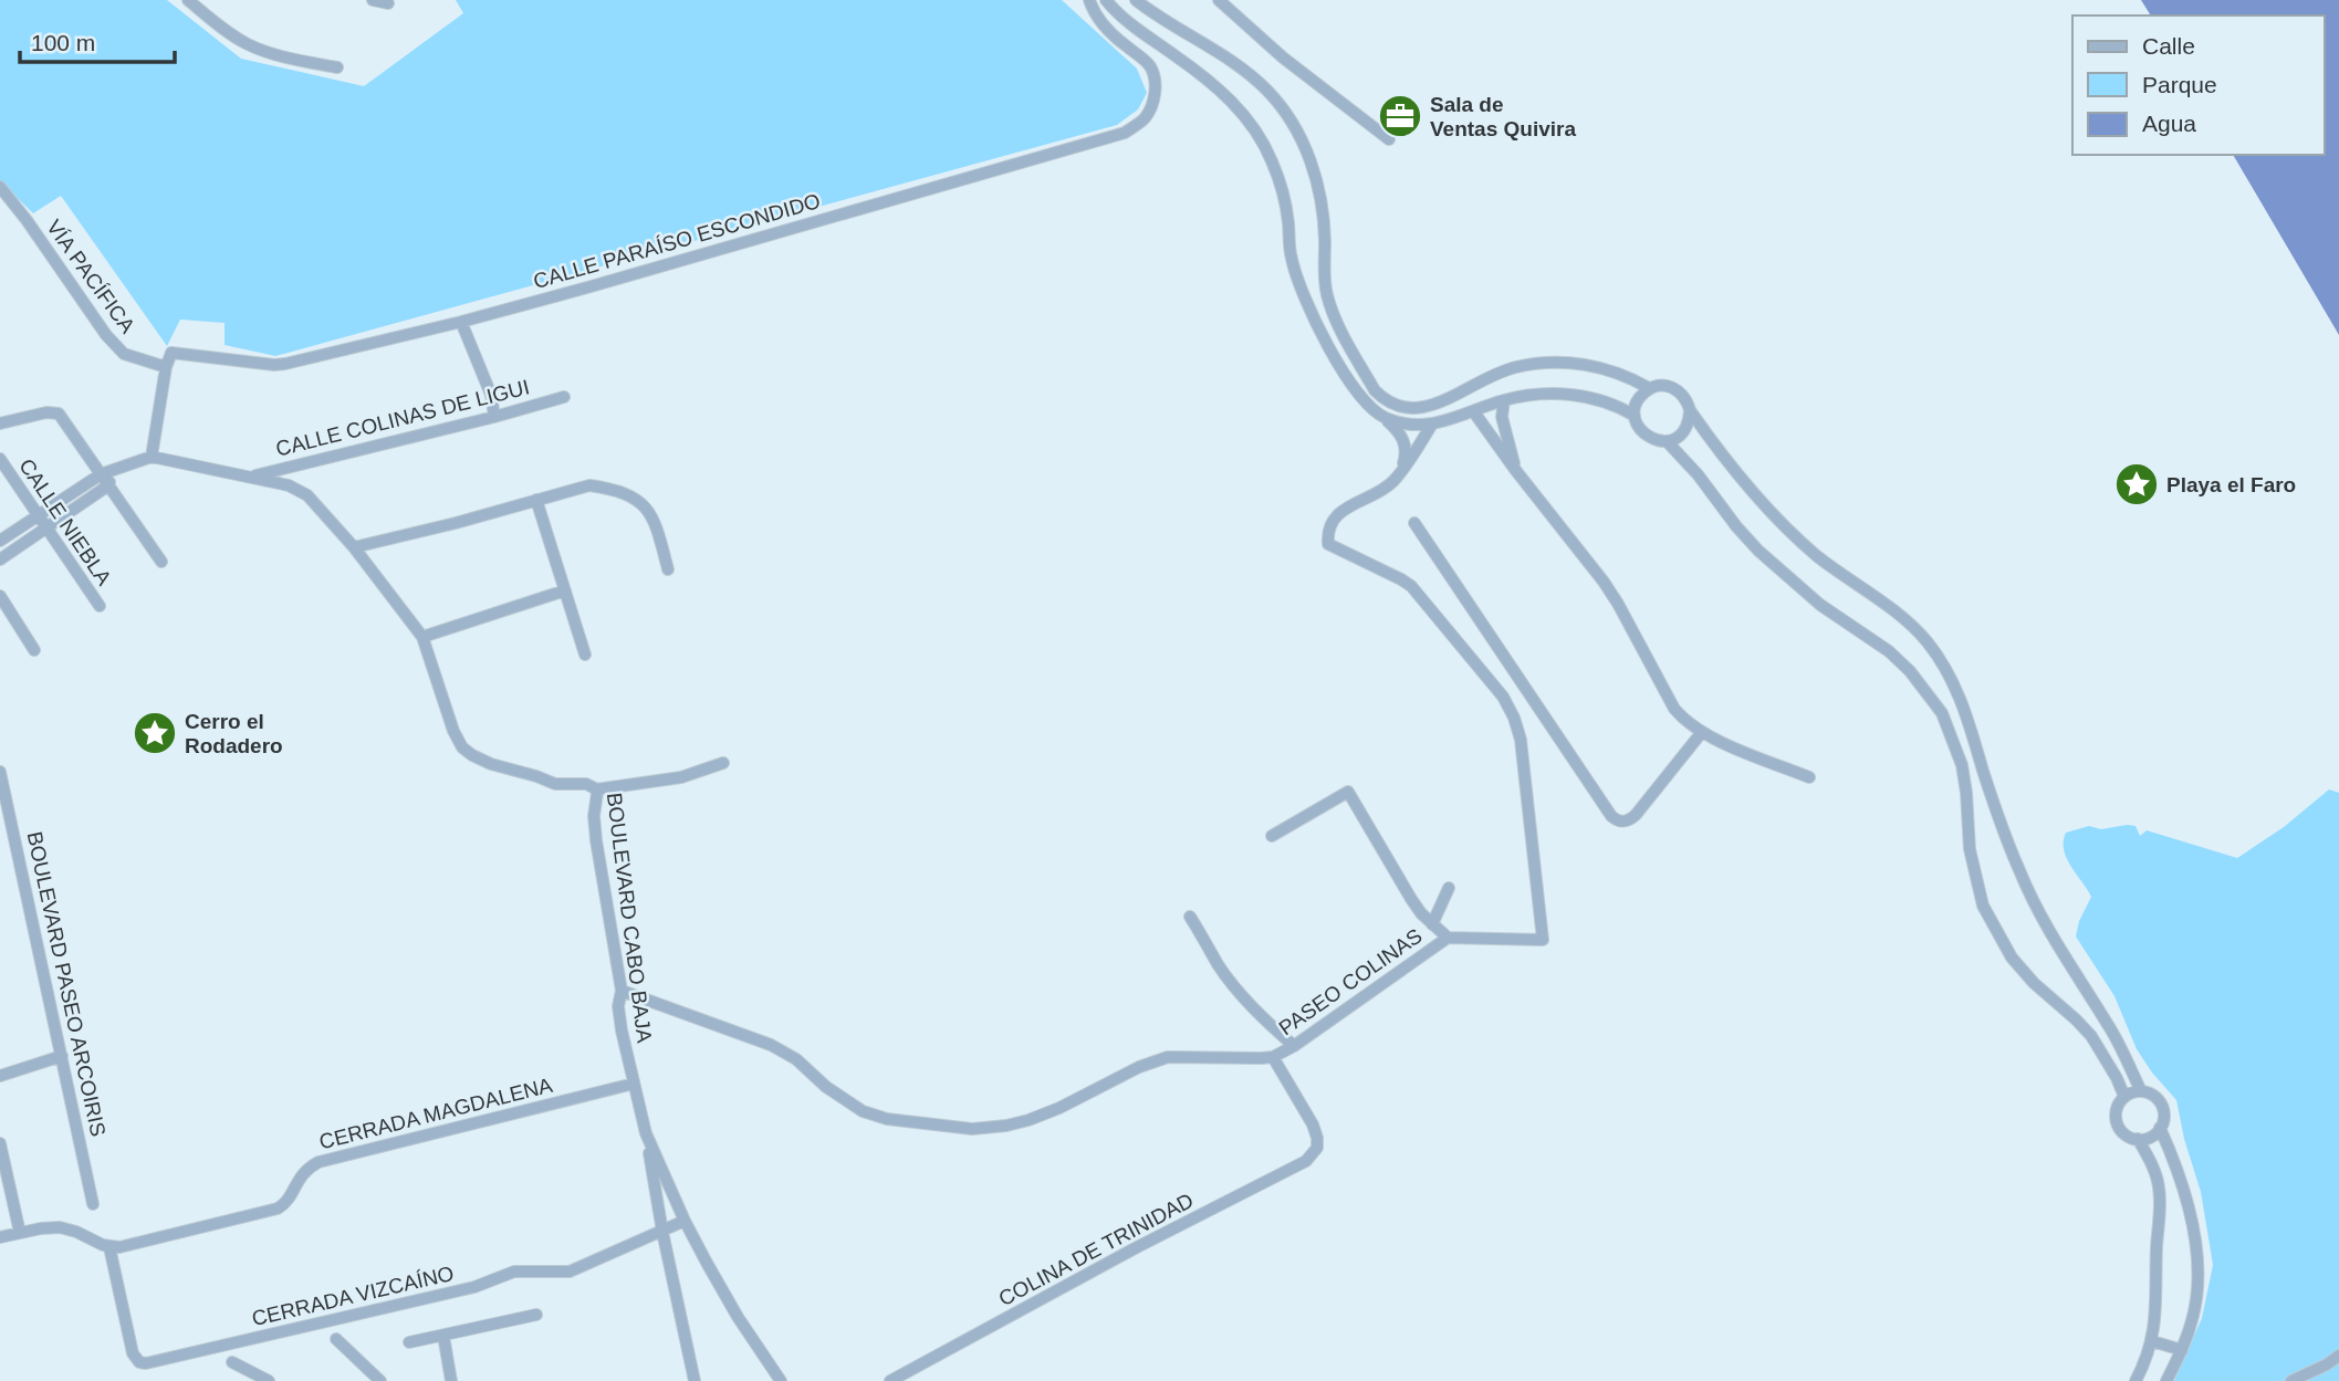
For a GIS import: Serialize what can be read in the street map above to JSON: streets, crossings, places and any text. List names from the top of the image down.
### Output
{
  "streets": {
    "street": [
      "CALLE PARAÍSO ESCONDIDO",
      "VÍA PACÍFICA",
      "CALLE COLINAS DE LIGUI",
      "CALLE NIEBLA",
      "BOULEVARD CABO BAJA",
      "PASEO COLINAS",
      "BOULEVARD PASEO ARCOIRIS",
      "CERRADA MAGDALENA",
      "COLINA DE TRINIDAD",
      "CERRADA VIZCAÍNO"
    ]
  },
  "crossings": [
    ["CALLE PARAÍSO ESCONDIDO", "VÍA PACÍFICA"],
    ["CALLE COLINAS DE LIGUI", "BOULEVARD CABO BAJA"],
    ["BOULEVARD CABO BAJA", "PASEO COLINAS"],
    ["BOULEVARD CABO BAJA", "CERRADA MAGDALENA"],
    ["BOULEVARD CABO BAJA", "CERRADA VIZCAÍNO"],
    ["PASEO COLINAS", "COLINA DE TRINIDAD"],
    ["CERRADA MAGDALENA", "CERRADA VIZCAÍNO"]
  ],
  "places": {
    "office": ["Sala de Ventas Quivira"],
    "place": ["Playa el Faro", "Cerro el Rodadero"]
  },
  "legend": ["Calle", "Parque", "Agua"],
  "scale_bar": "100 m"
}
